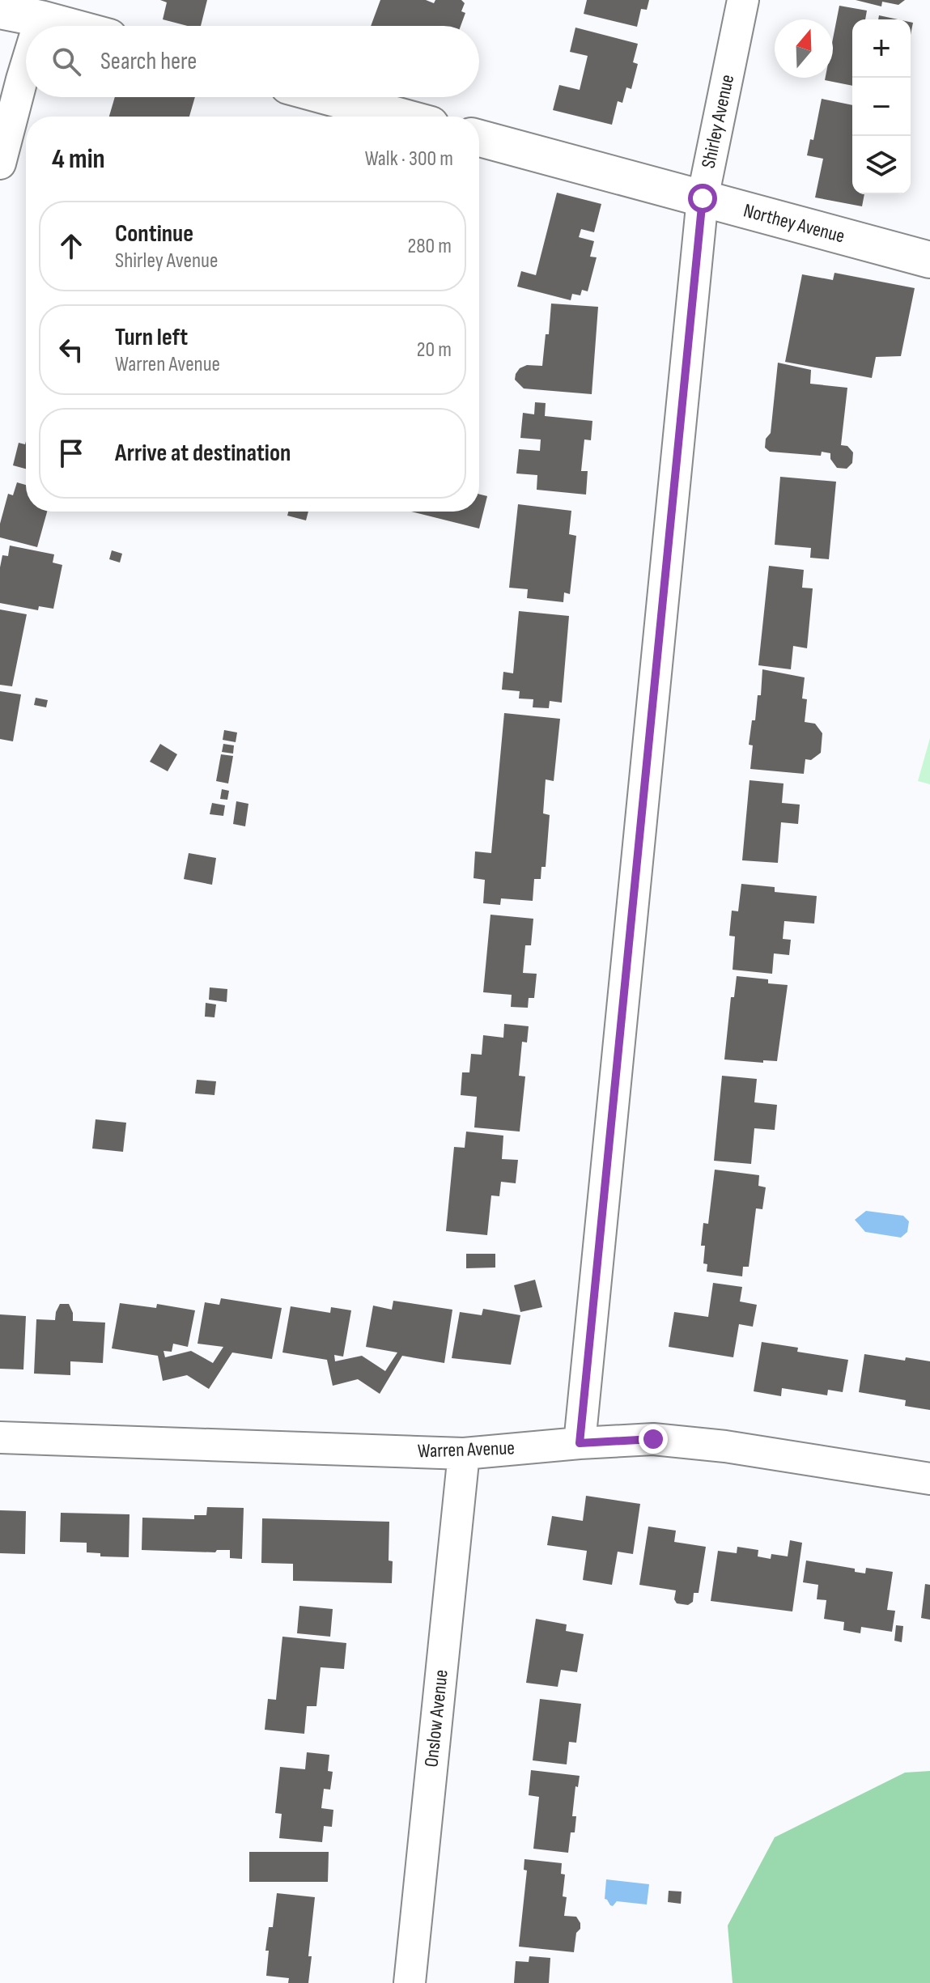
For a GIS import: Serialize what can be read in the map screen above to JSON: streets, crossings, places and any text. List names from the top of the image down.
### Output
{
  "streets": {
    "street": [
      "Shirley Avenue",
      "Northey Avenue",
      "Warren Avenue",
      "Onslow Avenue"
    ]
  },
  "crossings": [
    ["Shirley Avenue", "Northey Avenue"],
    ["Shirley Avenue", "Warren Avenue"],
    ["Warren Avenue", "Onslow Avenue"]
  ],
  "north": "top",
  "page": {
    "map_buttons": ["+", "−"],
    "search": "Search here",
    "heading": ["4 min", "Walk · 300 m"],
    "list": [
      ["Continue", "Shirley Avenue", "280 m"],
      ["Turn left", "Warren Avenue", "20 m"],
      "Arrive at destination"
    ]
  }
}
